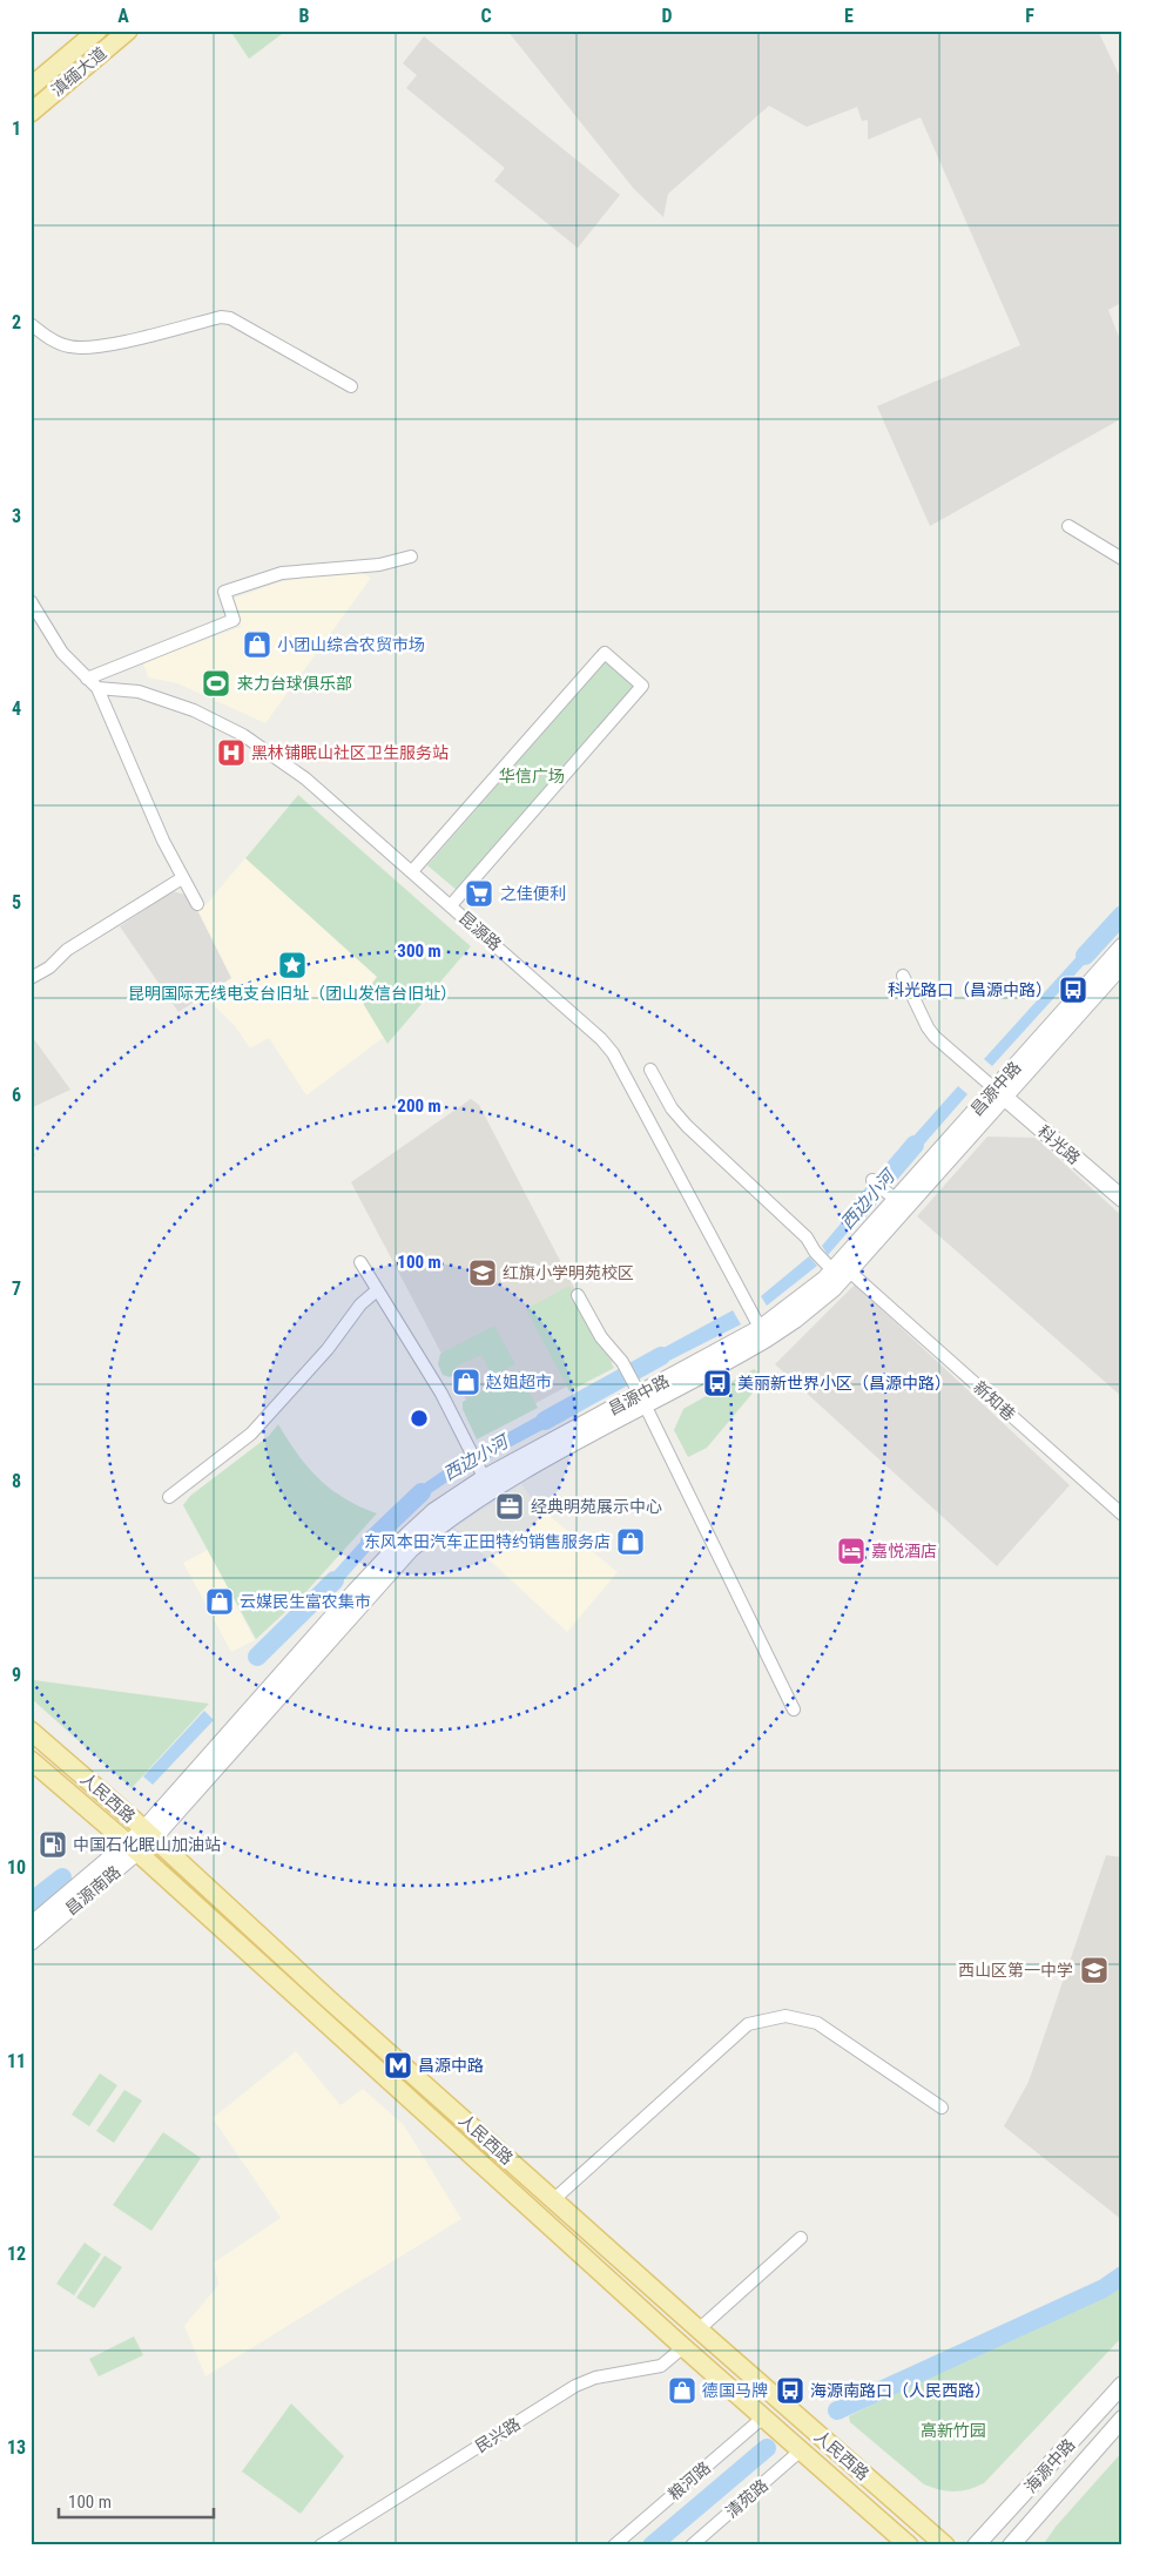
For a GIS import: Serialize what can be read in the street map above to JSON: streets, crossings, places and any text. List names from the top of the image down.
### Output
{
  "streets": {
    "main road": [
      "滇缅大道",
      "昌源中路",
      "科光路",
      "人民西路",
      "昌源南路",
      "海源中路"
    ],
    "street": [
      "昆源路",
      "新知巷",
      "民兴路",
      "粮河路",
      "清苑路"
    ]
  },
  "crossings": [
    ["昆源路", "昌源中路"],
    ["昌源中路", "科光路"],
    ["昌源中路", "新知巷"],
    ["昌源中路", "人民西路"],
    ["昌源中路", "昌源南路"],
    ["人民西路", "昌源南路"],
    ["人民西路", "民兴路"],
    ["人民西路", "粮河路"],
    ["人民西路", "清苑路"]
  ],
  "water": ["西边小河"],
  "parks": ["华信广场", "高新竹园"],
  "places": {
    "shop": [
      "小团山综合农贸市场",
      "赵姐超市",
      "东风本田汽车正田特约销售服务店",
      "云媒民生富农集市",
      "德国马牌"
    ],
    "sports": ["来力台球俱乐部"],
    "hospital": ["黑林铺眠山社区卫生服务站"],
    "supermarket": ["之佳便利"],
    "place": ["昆明国际无线电支台旧址（团山发信台旧址）"],
    "bus stop": ["科光路口（昌源中路）", "美丽新世界小区（昌源中路）", "海源南路口（人民西路）"],
    "school or university": ["红旗小学明苑校区", "西山区第一中学"],
    "office": ["经典明苑展示中心"],
    "hotel": ["嘉悦酒店"],
    "fuel station": ["中国石化眠山加油站"],
    "metro station": ["昌源中路"]
  },
  "scale_bar": "100 m",
  "grid": {
    "columns": [
      "A",
      "B",
      "C",
      "D",
      "E",
      "F"
    ],
    "rows": [
      "1",
      "2",
      "3",
      "4",
      "5",
      "6",
      "7",
      "8",
      "9",
      "10",
      "11",
      "12",
      "13"
    ]
  },
  "rings": ["300 m", "200 m", "100 m"]
}
